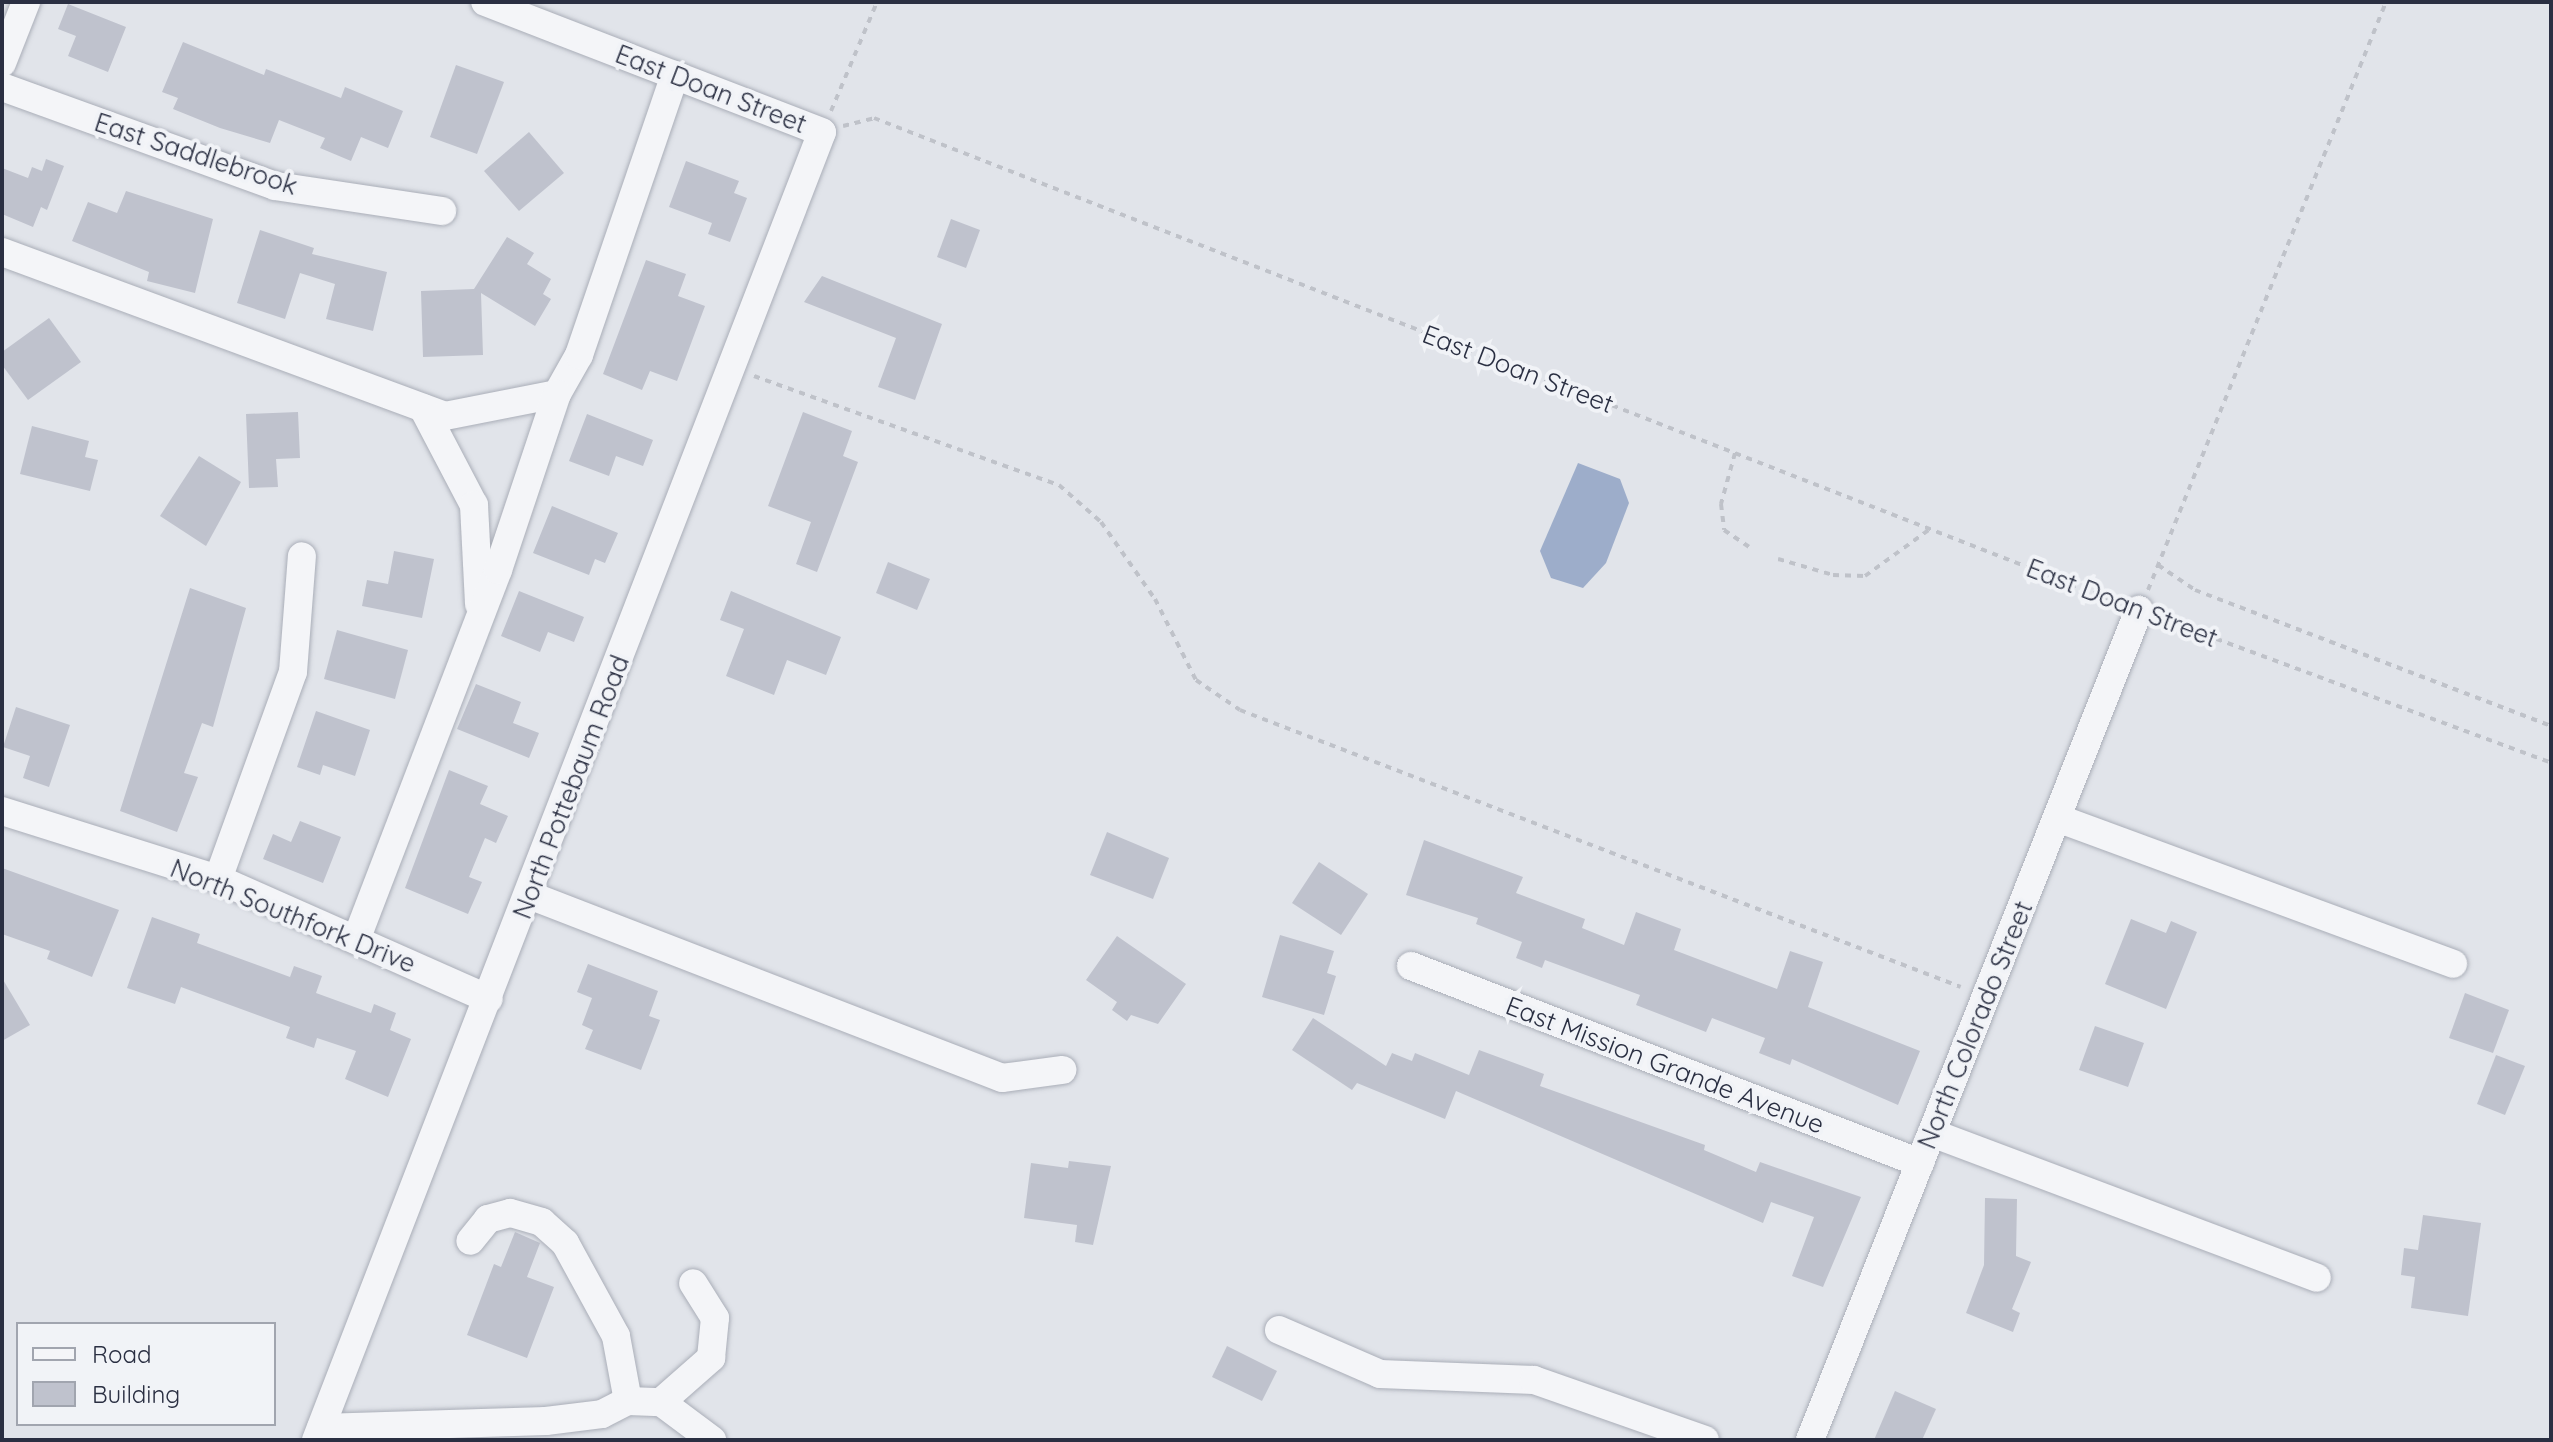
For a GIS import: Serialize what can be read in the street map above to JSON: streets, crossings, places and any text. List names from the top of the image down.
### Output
{
  "streets": {
    "street": [
      "East Doan Street",
      "East Saddlebrook",
      "North Pottebaum Road",
      "North Southfork Drive",
      "North Colorado Street",
      "East Mission Grande Avenue"
    ]
  },
  "crossings": [
    ["East Doan Street", "North Pottebaum Road"],
    ["East Doan Street", "North Colorado Street"],
    ["North Pottebaum Road", "North Southfork Drive"],
    ["North Colorado Street", "East Mission Grande Avenue"]
  ],
  "legend": ["Road", "Building"]
}
